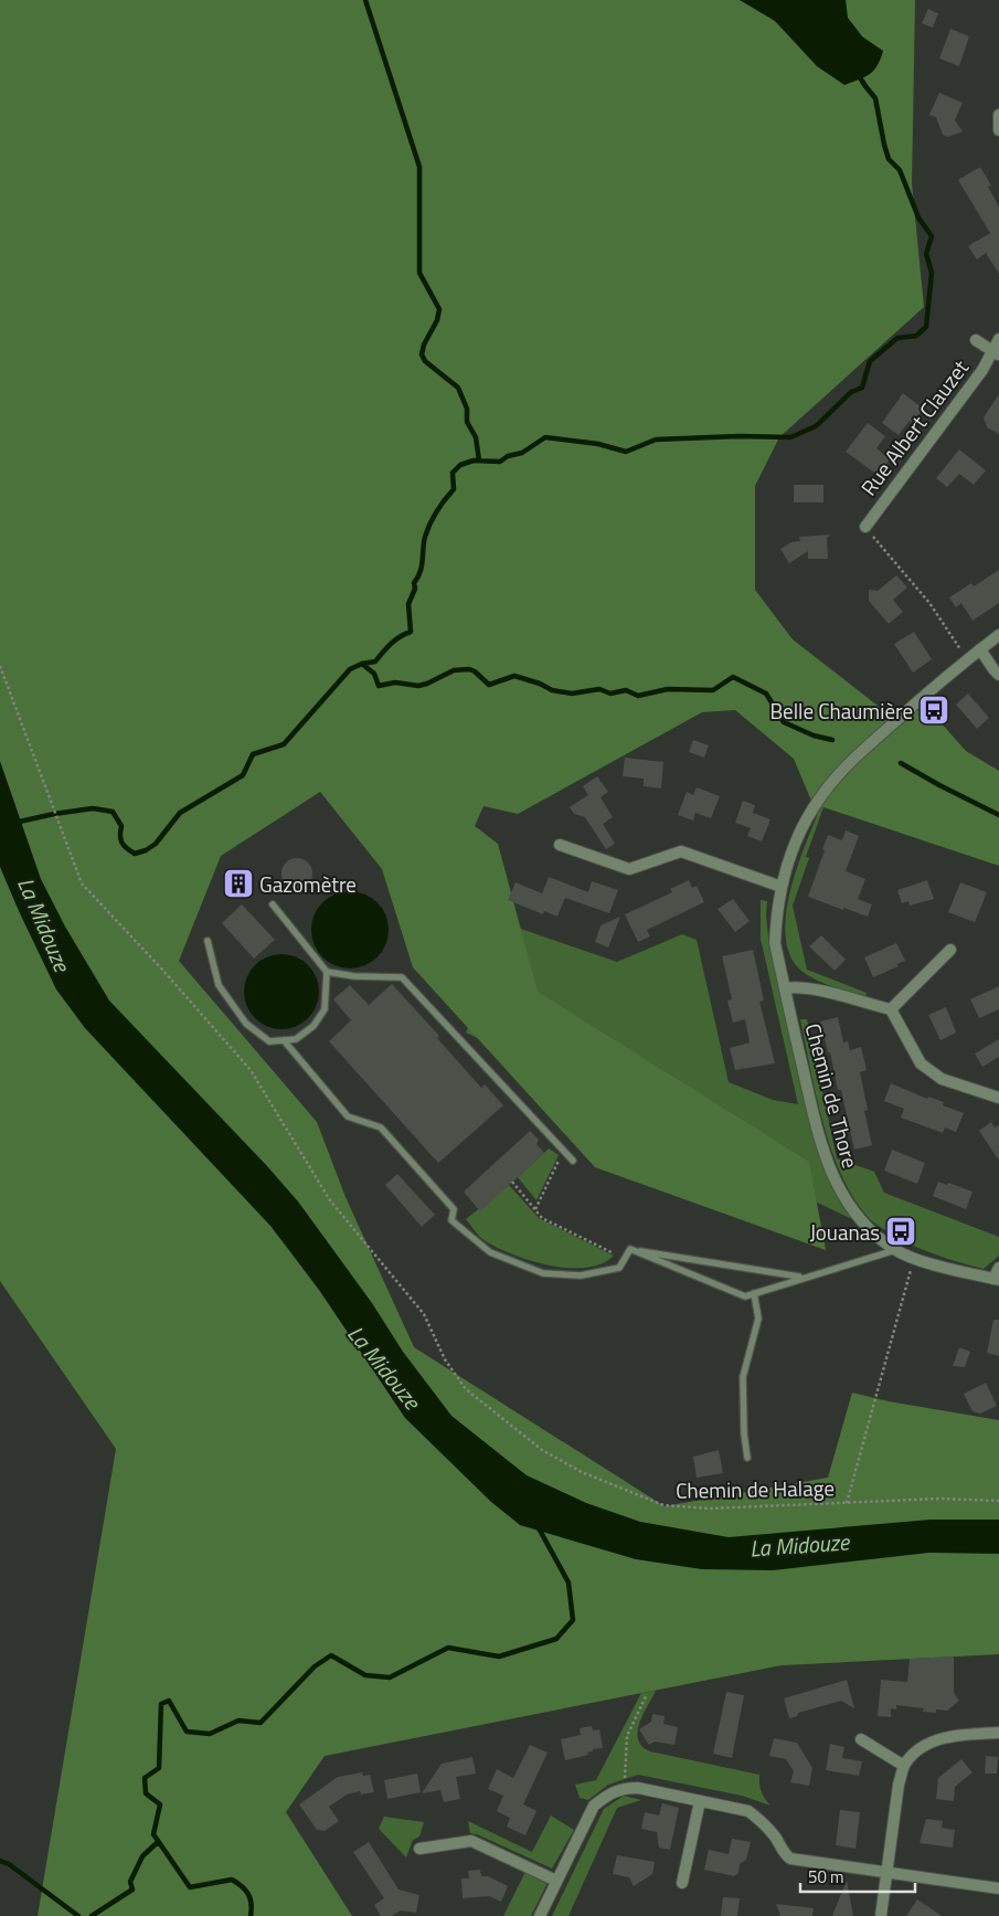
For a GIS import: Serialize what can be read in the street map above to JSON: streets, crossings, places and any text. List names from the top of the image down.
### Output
{
  "streets": {
    "street": ["Rue Albert Clauzet", "Chemin de Thore"],
    "path": ["Chemin de Halage"]
  },
  "water": ["La Midouze"],
  "places": {
    "bus stop": ["Belle Chaumière", "Jouanas"],
    "building": ["Gazomètre"]
  },
  "scale_bar": "50 m"
}
